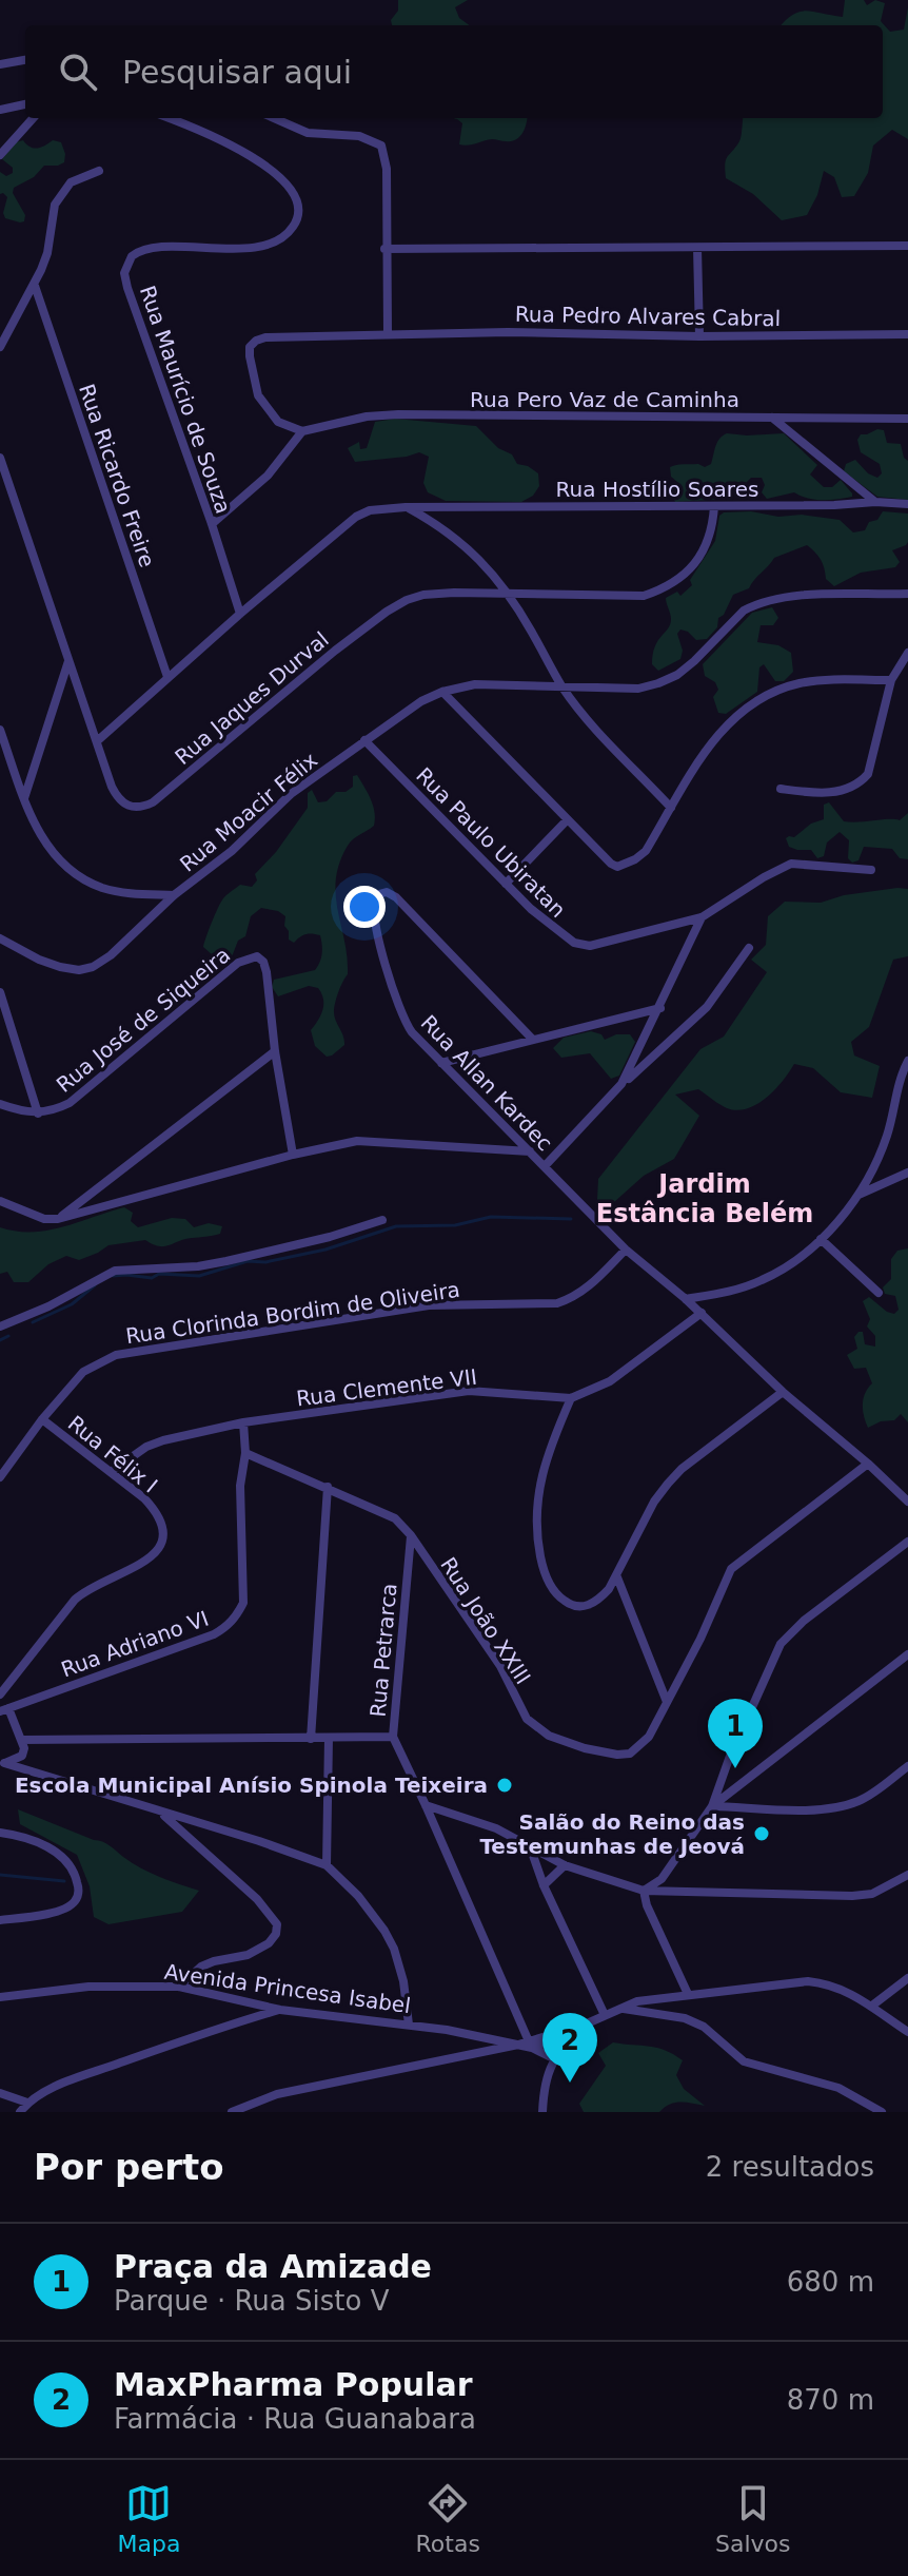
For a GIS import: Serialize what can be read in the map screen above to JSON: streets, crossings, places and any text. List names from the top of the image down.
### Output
{
  "streets": {
    "street": [
      "Rua Pedro Alvares Cabral",
      "Rua Maurício de Souza",
      "Rua Pero Vaz de Caminha",
      "Rua Ricardo Freire",
      "Rua Hostílio Soares",
      "Rua Jaques Durval",
      "Rua Moacir Félix",
      "Rua Paulo Ubiratan",
      "Rua José de Siqueira",
      "Rua Allan Kardec",
      "Rua Clorinda Bordim de Oliveira",
      "Rua Clemente VII",
      "Rua Félix I",
      "Rua João XXIII",
      "Rua Adriano VI",
      "Rua Petrarca",
      "Avenida Princesa Isabel"
    ]
  },
  "crossings": [
    ["Rua Pedro Alvares Cabral", "Rua Pero Vaz de Caminha"],
    ["Rua Maurício de Souza", "Rua Hostílio Soares"],
    ["Rua Ricardo Freire", "Rua Hostílio Soares"],
    ["Rua Hostílio Soares", "Rua Jaques Durval"],
    ["Rua Moacir Félix", "Rua Paulo Ubiratan"],
    ["Rua Allan Kardec", "Rua Clorinda Bordim de Oliveira"],
    ["Rua Allan Kardec", "Rua Clemente VII"],
    ["Rua Allan Kardec", "Rua João XXIII"],
    ["Rua Clorinda Bordim de Oliveira", "Rua Félix I"],
    ["Rua Clemente VII", "Rua Félix I"],
    ["Rua Clemente VII", "Rua Adriano VI"],
    ["Rua João XXIII", "Rua Adriano VI"],
    ["Rua João XXIII", "Rua Petrarca"],
    ["Rua Petrarca", "Avenida Princesa Isabel"]
  ],
  "districts": ["Jardim Estância Belém"],
  "places": ["Escola Municipal Anísio Spinola Teixeira", "Salão do Reino das Testemunhas de Jeová"],
  "page": {
    "search": "Pesquisar aqui",
    "pins": ["1", "2"],
    "heading": ["Por perto", "2 resultados"],
    "list": [
      {
        "mark": "1",
        "name": "Praça da Amizade",
        "note": "Parque · Rua Sisto V",
        "value": "680 m"
      },
      {
        "mark": "2",
        "name": "MaxPharma Popular",
        "note": "Farmácia · Rua Guanabara",
        "value": "870 m"
      }
    ],
    "nav": ["Mapa", "Rotas", "Salvos"]
  }
}
